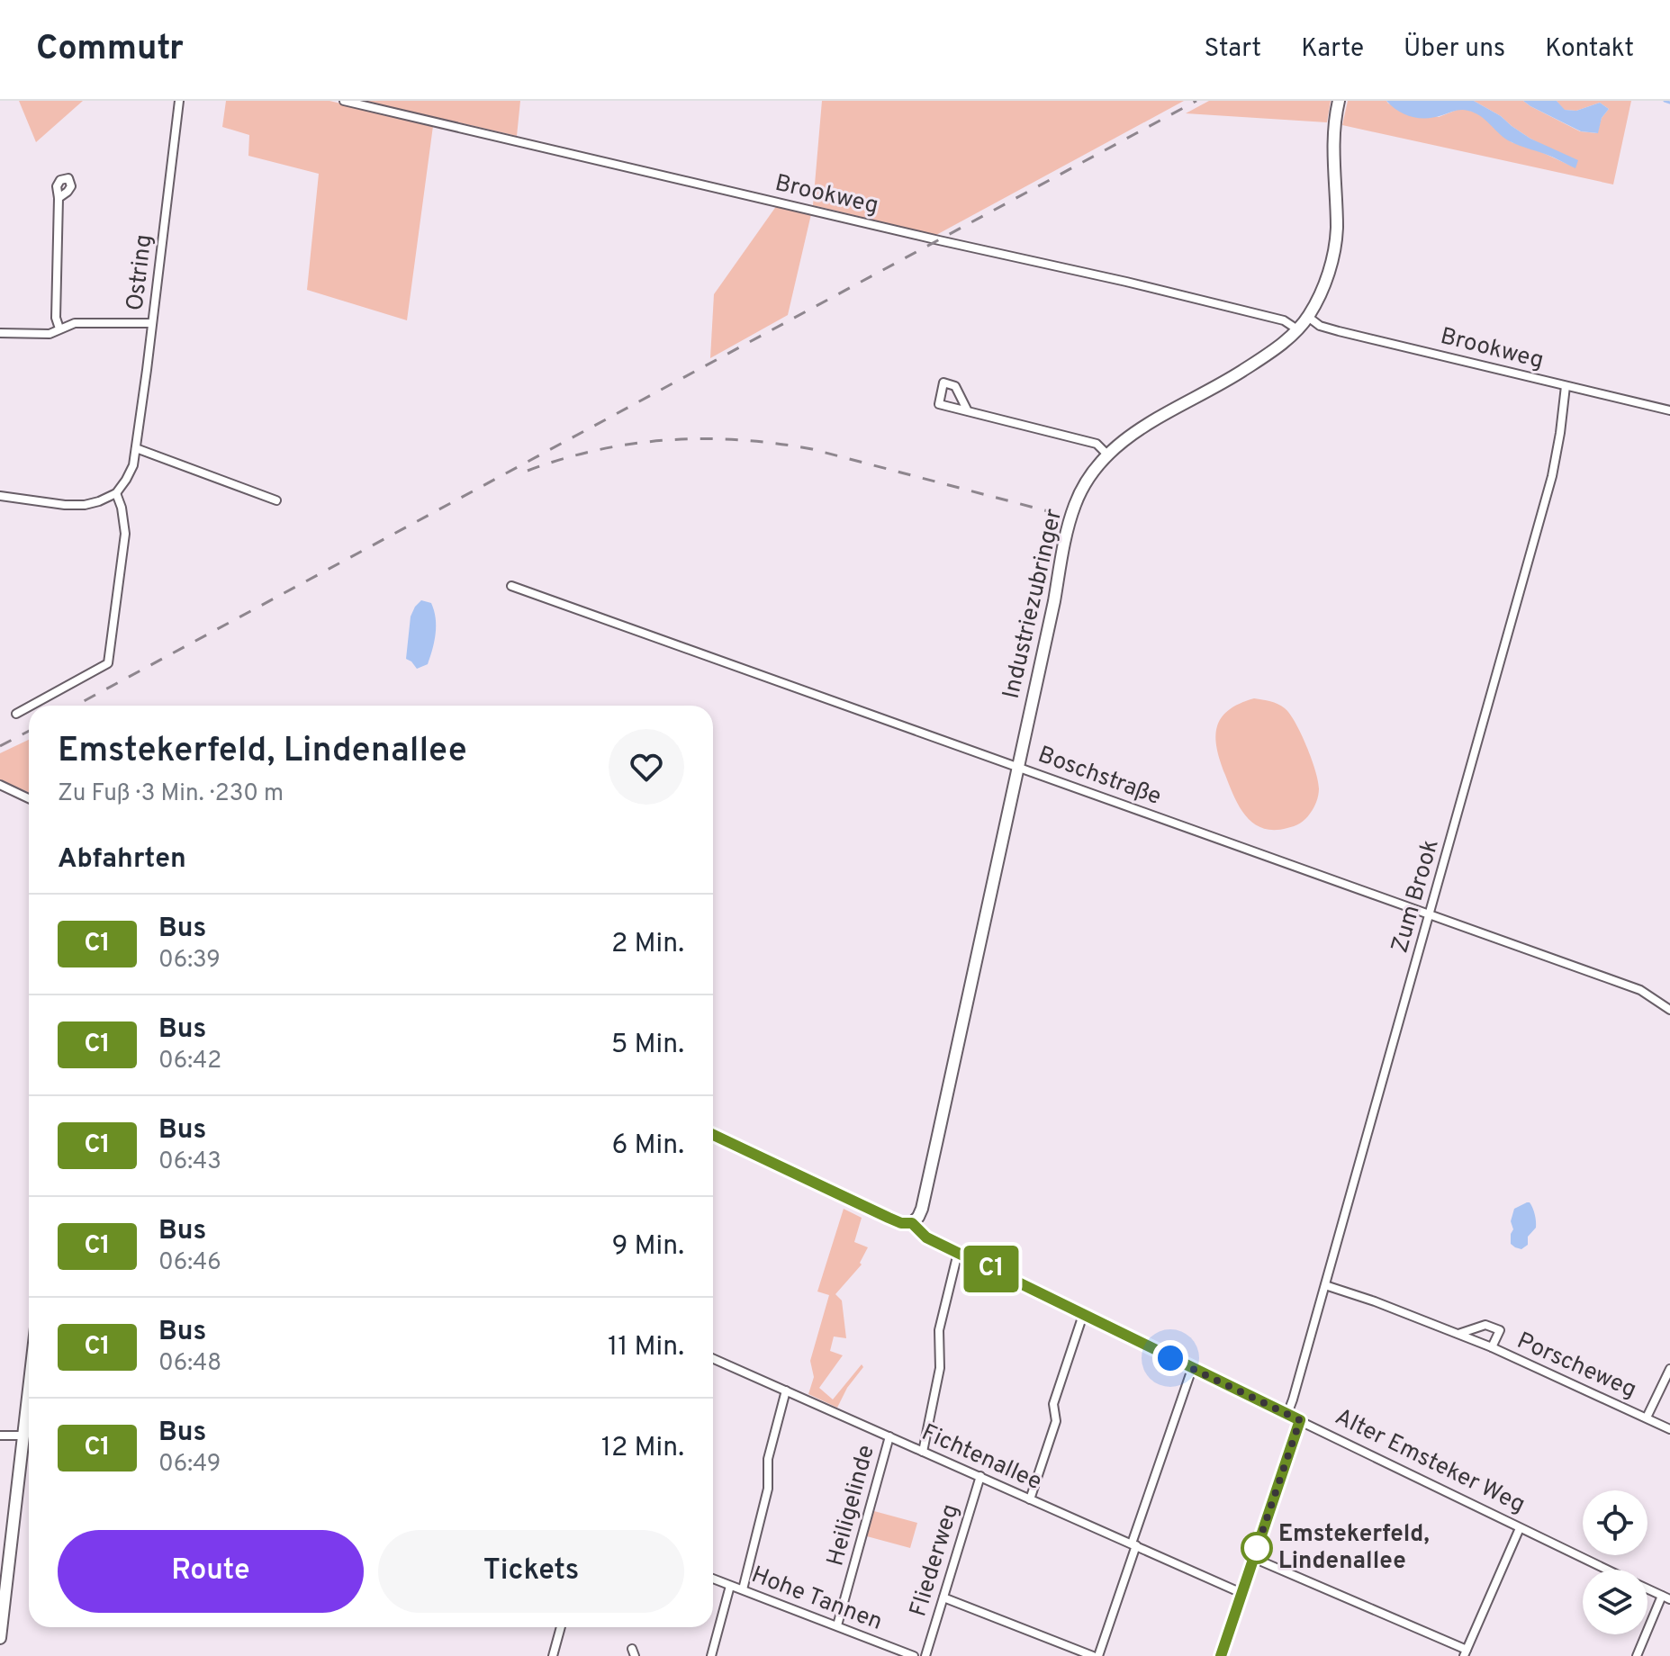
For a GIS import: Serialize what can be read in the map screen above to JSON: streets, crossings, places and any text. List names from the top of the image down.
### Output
{
  "streets": {
    "street": [
      "Brookweg",
      "Ostring",
      "Industriezubringer",
      "Boschstraße",
      "Zum Brook",
      "Porscheweg",
      "Fichtenallee",
      "Alter Emsteker Weg",
      "Heiligelinde",
      "Fliederweg",
      "Hohe Tannen"
    ]
  },
  "crossings": [
    ["Brookweg", "Industriezubringer"],
    ["Brookweg", "Zum Brook"],
    ["Industriezubringer", "Boschstraße"],
    ["Industriezubringer", "Alter Emsteker Weg"],
    ["Boschstraße", "Zum Brook"],
    ["Zum Brook", "Porscheweg"],
    ["Zum Brook", "Alter Emsteker Weg"],
    ["Fichtenallee", "Heiligelinde"],
    ["Fichtenallee", "Fliederweg"],
    ["Heiligelinde", "Hohe Tannen"]
  ],
  "places": ["Emstekerfeld, Lindenallee"],
  "lines": ["bus line C1"],
  "page": {
    "header": "Commutr",
    "nav": [
      "Start",
      "Karte",
      "Über uns",
      "Kontakt"
    ],
    "on_map": "C1",
    "heading": [
      ["Emstekerfeld, Lindenallee", "Zu Fuß · 3 Min. · 230 m"],
      "Abfahrten"
    ],
    "list": [
      {
        "mark": "C1",
        "name": "Bus",
        "note": "06:39",
        "value": "2 Min."
      },
      {
        "mark": "C1",
        "name": "Bus",
        "note": "06:42",
        "value": "5 Min."
      },
      {
        "mark": "C1",
        "name": "Bus",
        "note": "06:43",
        "value": "6 Min."
      },
      {
        "mark": "C1",
        "name": "Bus",
        "note": "06:46",
        "value": "9 Min."
      },
      {
        "mark": "C1",
        "name": "Bus",
        "note": "06:48",
        "value": "11 Min."
      },
      {
        "mark": "C1",
        "name": "Bus",
        "note": "06:49",
        "value": "12 Min."
      }
    ],
    "buttons": ["Route", "Tickets"]
  }
}
